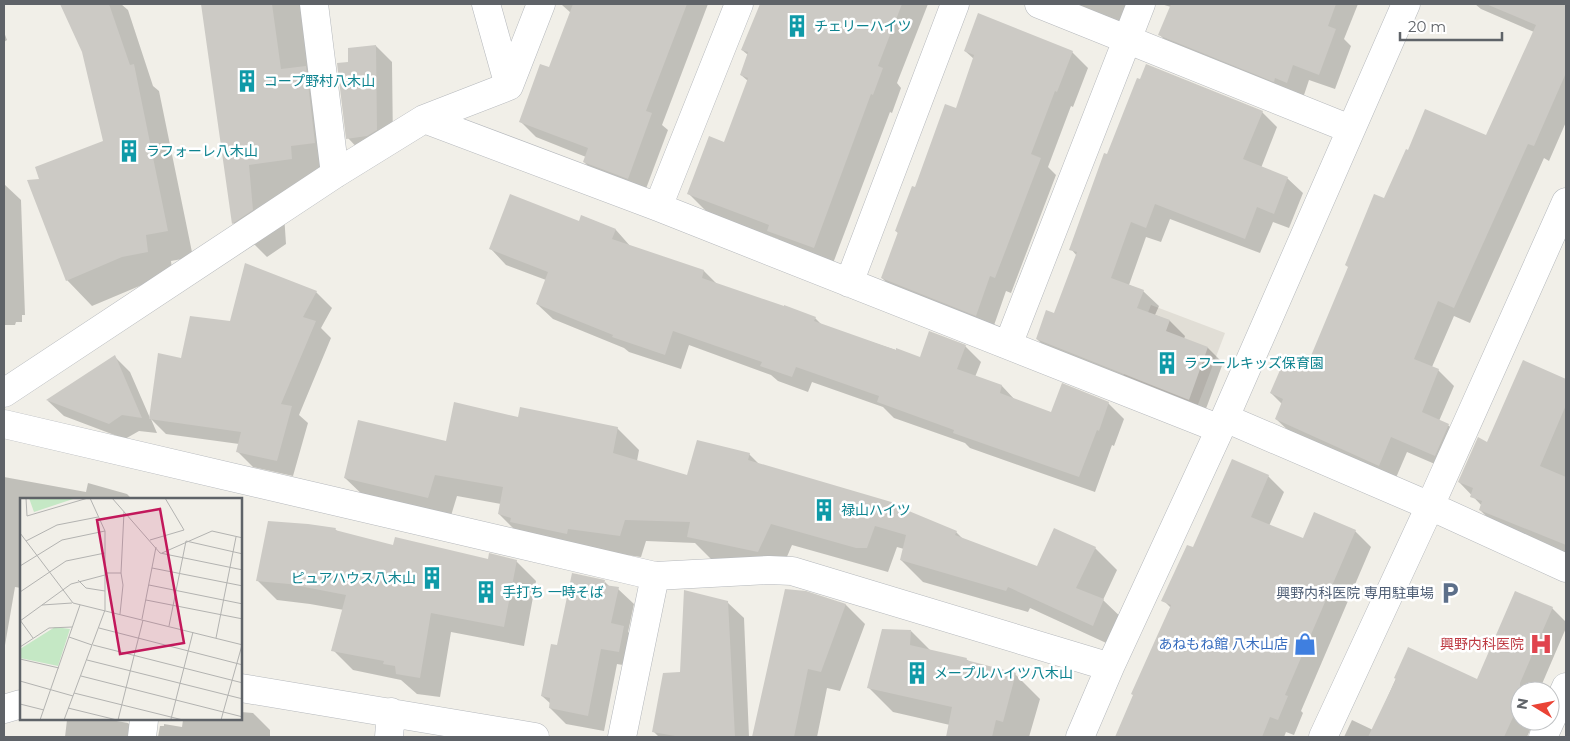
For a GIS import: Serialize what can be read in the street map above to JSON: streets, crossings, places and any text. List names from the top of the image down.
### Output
{
  "places": {
    "building": [
      "チェリーハイツ",
      "コープ野村八木山",
      "ラフォーレ八木山",
      "ラフールキッズ保育園",
      "禄山ハイツ",
      "ピュアハウス八木山",
      "手打ち 一時そば",
      "メープルハイツ八木山"
    ],
    "parking": ["興野内科医院 専用駐車場"],
    "shop": ["あねもね館 八木山店"],
    "hospital": ["興野内科医院"]
  },
  "scale_bar": "20 m",
  "north": "left"
}
